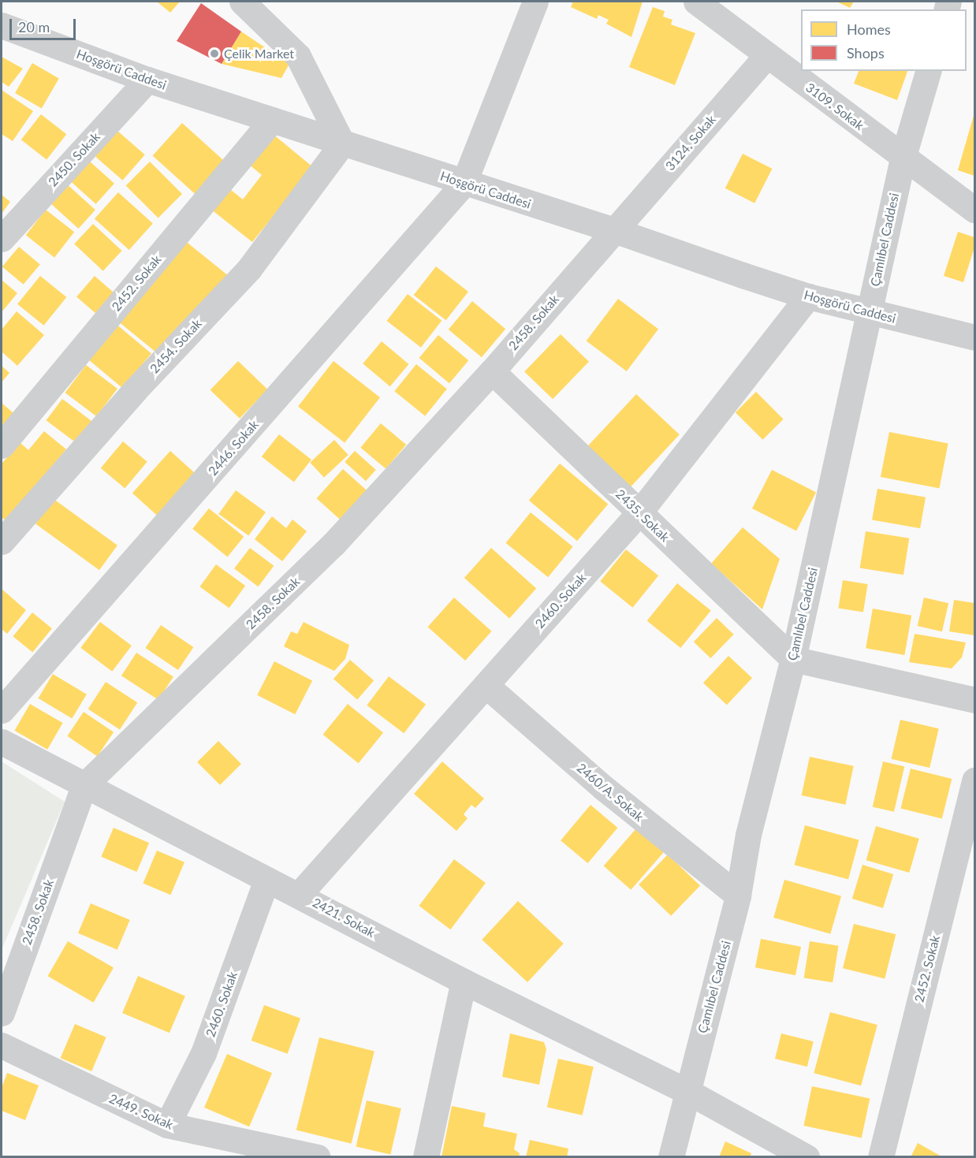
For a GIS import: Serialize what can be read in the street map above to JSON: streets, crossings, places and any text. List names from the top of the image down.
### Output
{
  "streets": {
    "street": [
      "Hoşgörü Caddesi",
      "3109. Sokak",
      "3124. Sokak",
      "2450. Sokak",
      "Çamlıbel Caddesi",
      "2452. Sokak",
      "2458. Sokak",
      "2454. Sokak",
      "2446. Sokak",
      "2435. Sokak",
      "2460. Sokak",
      "2460/A. Sokak",
      "2421. Sokak",
      "2449. Sokak"
    ]
  },
  "crossings": [
    ["Hoşgörü Caddesi", "3124. Sokak"],
    ["Hoşgörü Caddesi", "2450. Sokak"],
    ["Hoşgörü Caddesi", "Çamlıbel Caddesi"],
    ["Hoşgörü Caddesi", "2452. Sokak"],
    ["Hoşgörü Caddesi", "2458. Sokak"],
    ["Hoşgörü Caddesi", "2454. Sokak"],
    ["Hoşgörü Caddesi", "2446. Sokak"],
    ["Hoşgörü Caddesi", "2460. Sokak"],
    ["3109. Sokak", "3124. Sokak"],
    ["3109. Sokak", "Çamlıbel Caddesi"],
    ["3124. Sokak", "2458. Sokak"],
    ["Çamlıbel Caddesi", "2435. Sokak"],
    ["Çamlıbel Caddesi", "2460/A. Sokak"],
    ["Çamlıbel Caddesi", "2421. Sokak"],
    ["2458. Sokak", "2435. Sokak"],
    ["2458. Sokak", "2421. Sokak"],
    ["2435. Sokak", "2460. Sokak"],
    ["2460. Sokak", "2460/A. Sokak"],
    ["2460. Sokak", "2421. Sokak"],
    ["2460. Sokak", "2449. Sokak"]
  ],
  "places": ["Çelik Market"],
  "legend": ["Homes", "Shops"],
  "scale_bar": "20 m"
}
